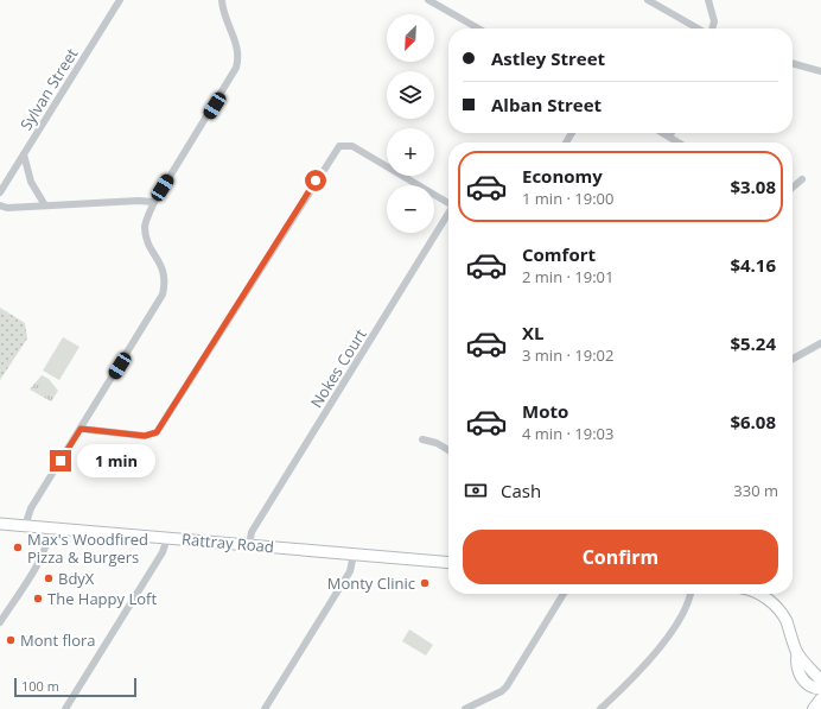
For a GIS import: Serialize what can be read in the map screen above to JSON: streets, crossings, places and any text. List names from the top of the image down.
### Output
{
  "streets": {
    "street": ["Sylvan Street", "Nokes Court", "Rattray Road"]
  },
  "crossings": [
    ["Nokes Court", "Rattray Road"]
  ],
  "places": [
    "Max's Woodfired Pizza & Burgers",
    "BdyX",
    "Monty Clinic",
    "The Happy Loft",
    "Mont flora"
  ],
  "scale_bar": "100 m",
  "north": "bottom left",
  "page": {
    "map_buttons": ["+", "−"],
    "banner": ["Astley Street", "Alban Street"],
    "list": [
      {
        "name": "Economy",
        "note": "1 min · 19:00",
        "value": "$3.08"
      },
      {
        "name": "Comfort",
        "note": "2 min · 19:01",
        "value": "$4.16"
      },
      {
        "name": "XL",
        "note": "3 min · 19:02",
        "value": "$5.24"
      },
      {
        "name": "Moto",
        "note": "4 min · 19:03",
        "value": "$6.08"
      }
    ],
    "bubble": "1 min",
    "pay": ["Cash", "330 m"],
    "buttons": "Confirm",
    "scale": "100 m"
  }
}
